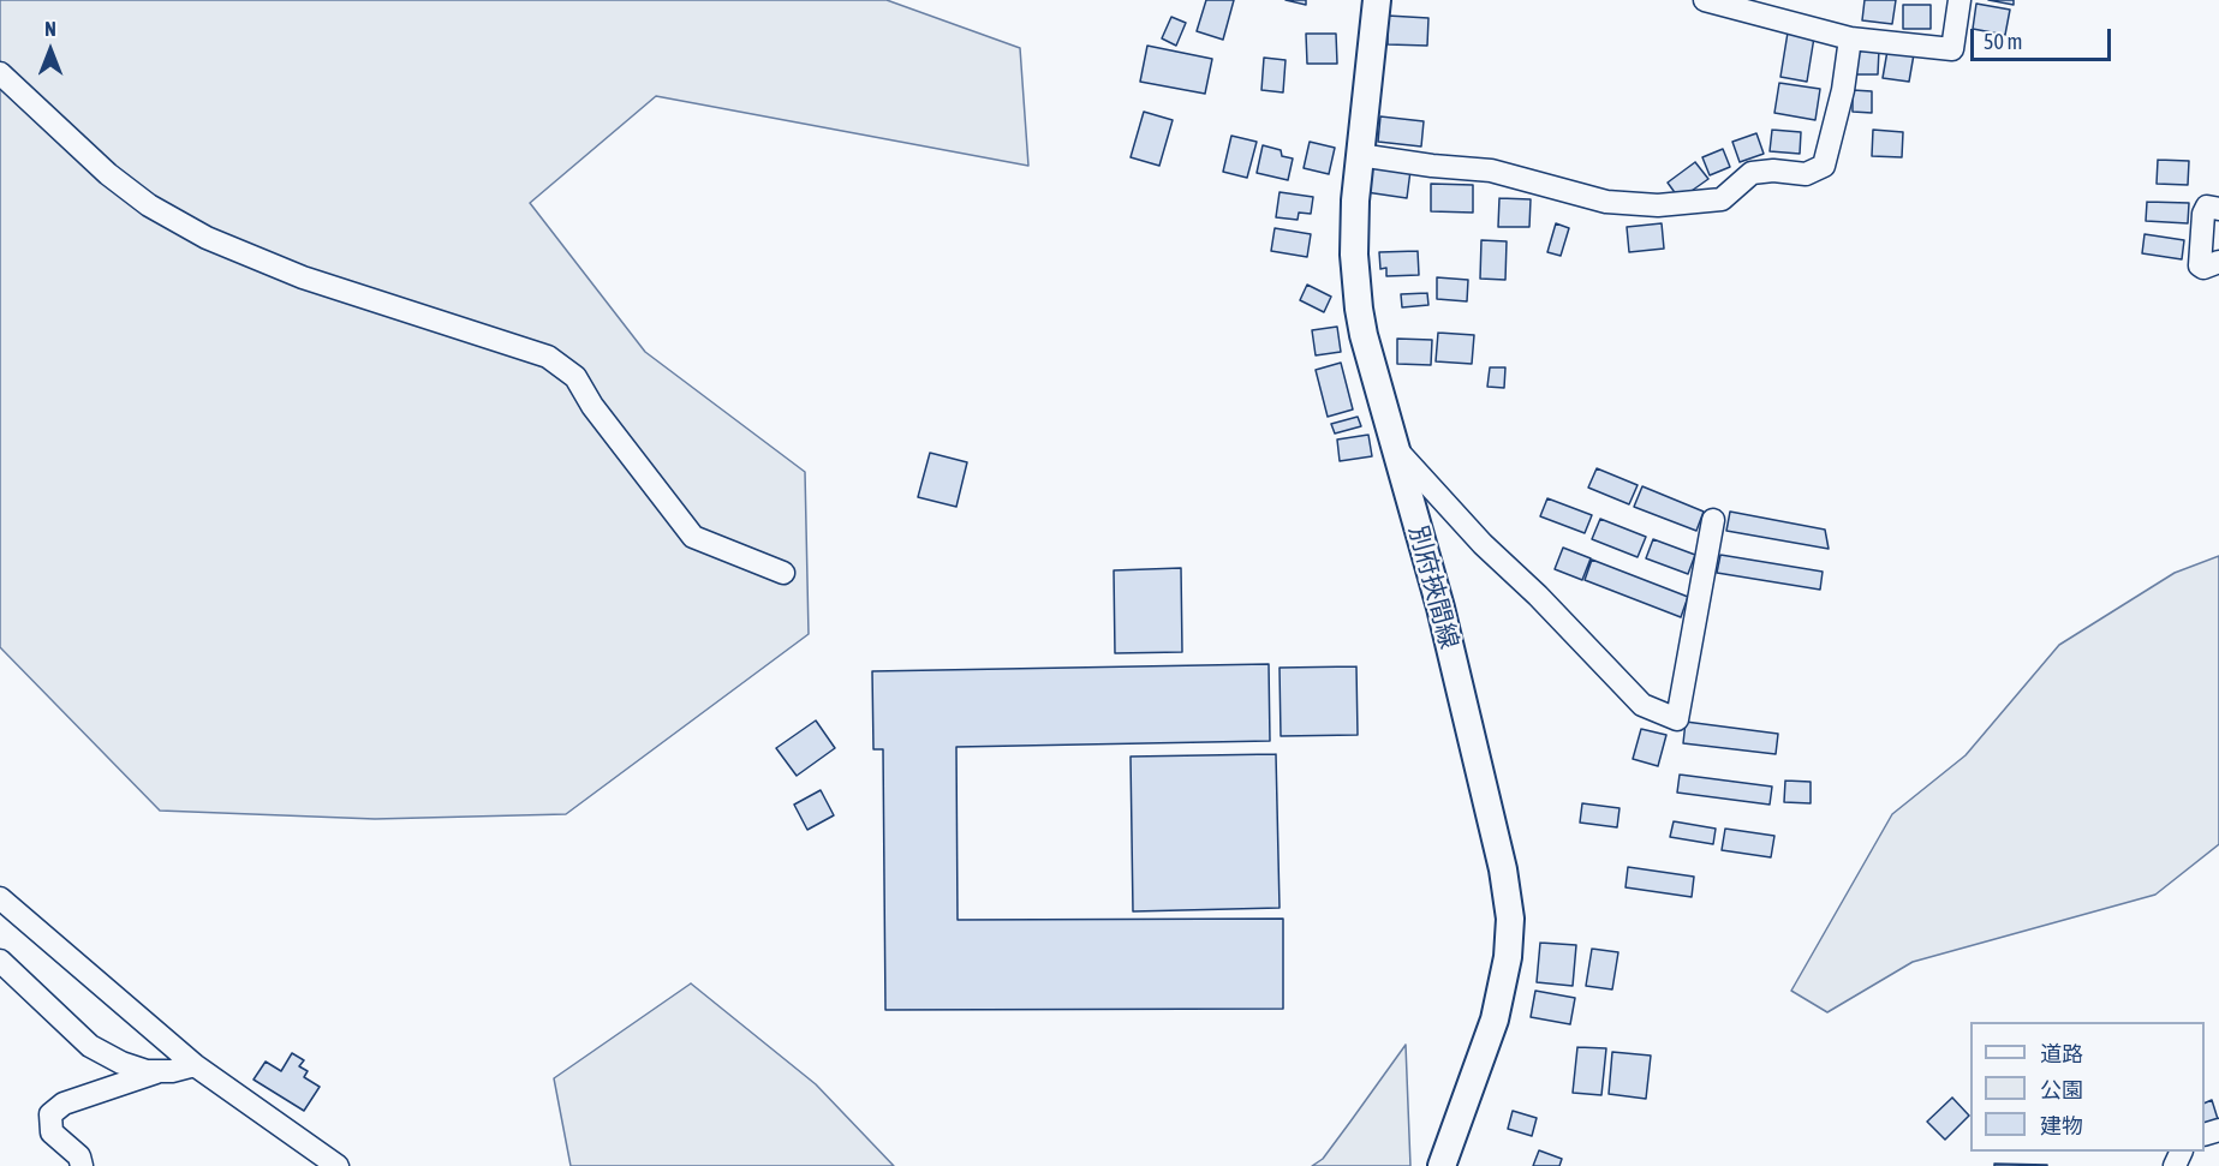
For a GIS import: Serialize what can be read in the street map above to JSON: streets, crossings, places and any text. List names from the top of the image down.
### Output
{
  "streets": {
    "main road": ["別府挾間線"]
  },
  "legend": ["道路", "公園", "建物"],
  "scale_bar": "50 m",
  "north": "top"
}
